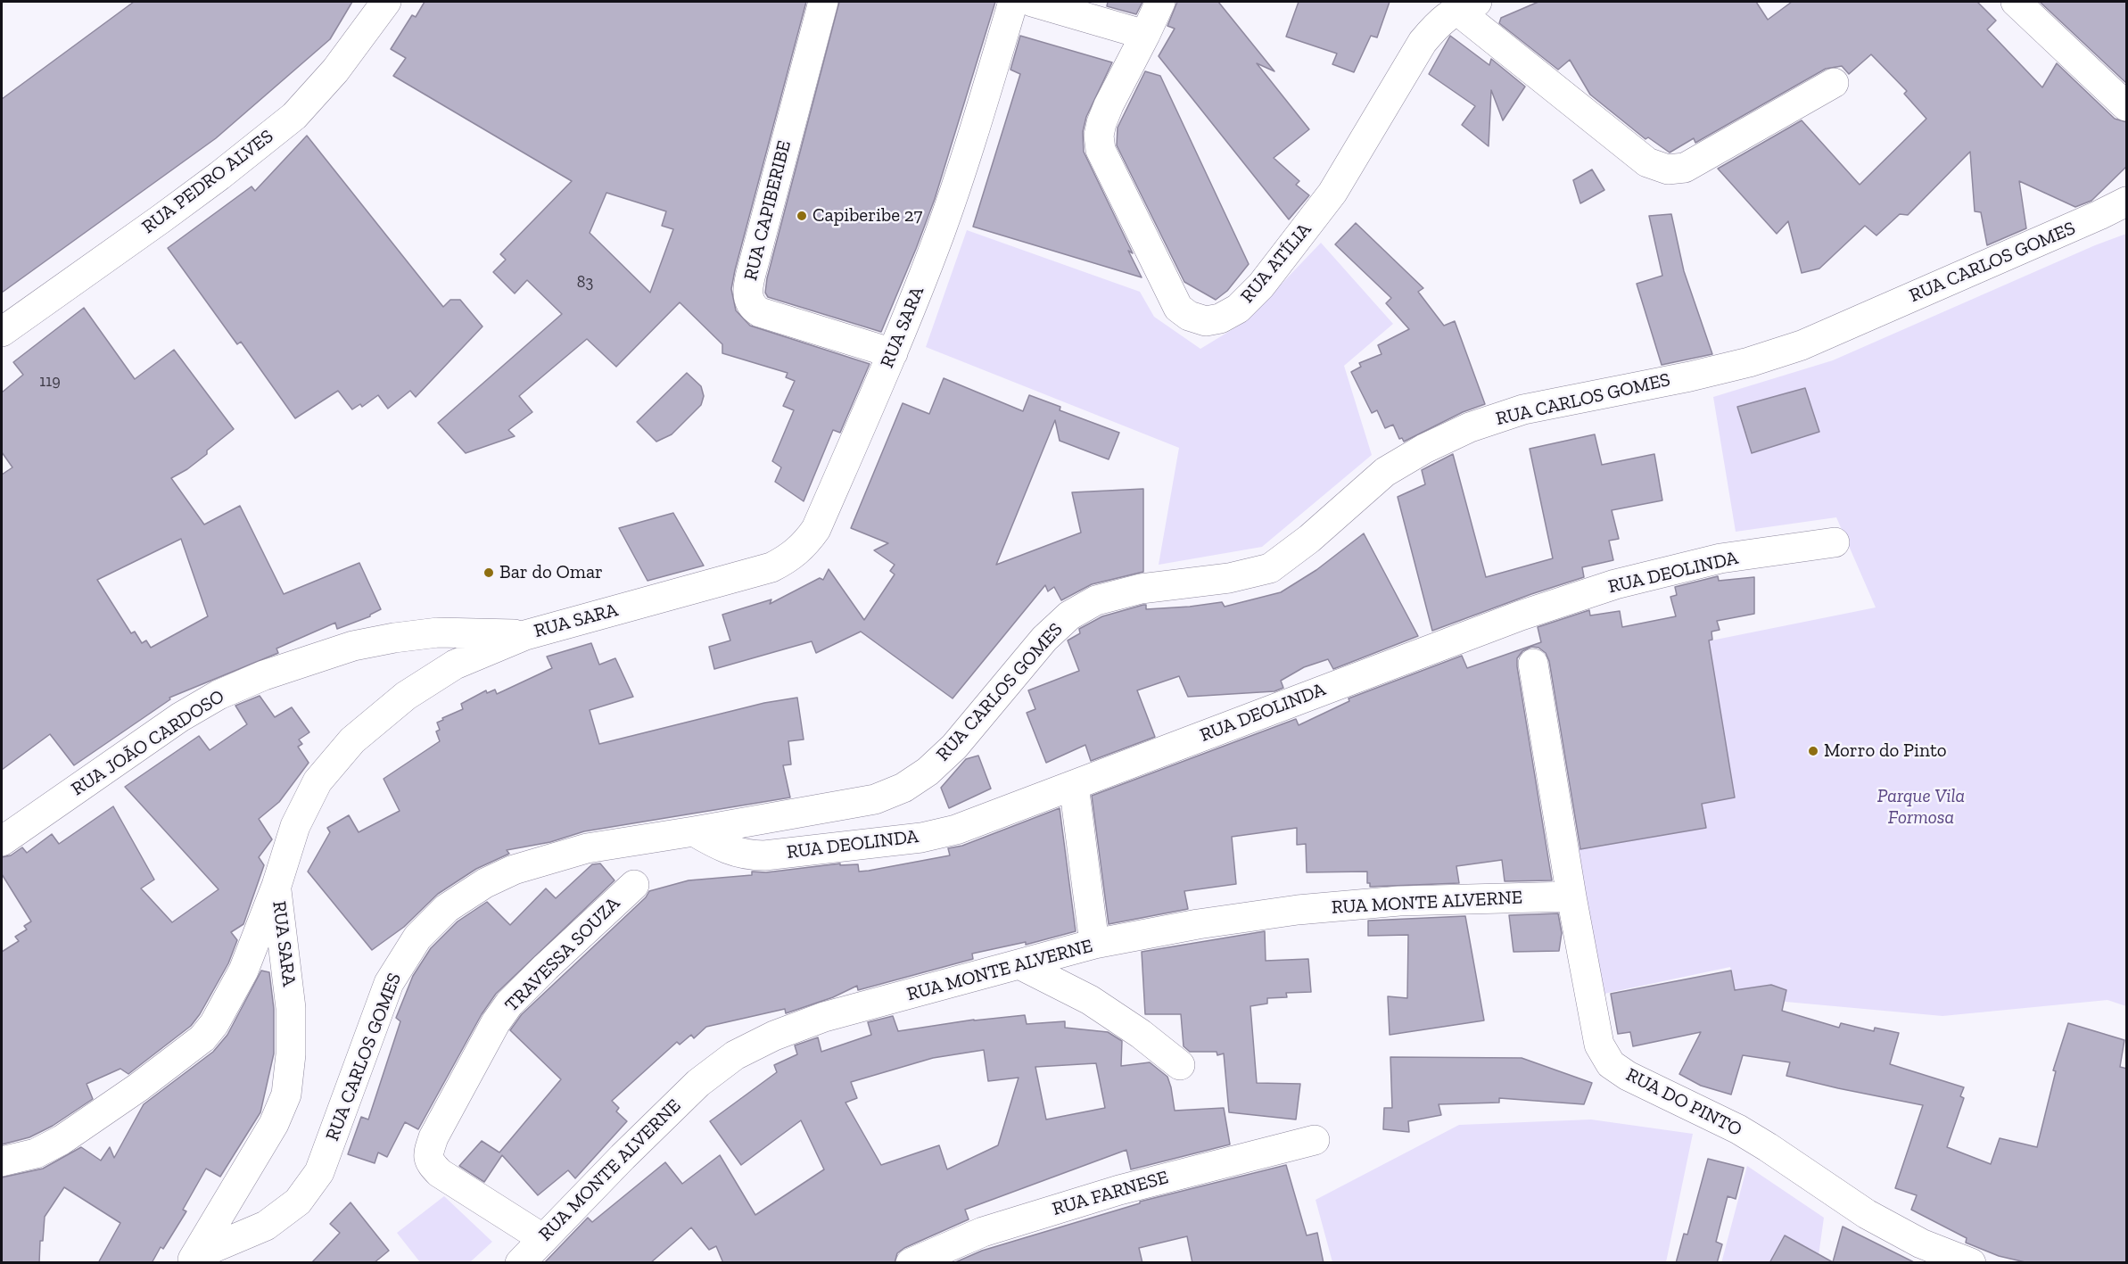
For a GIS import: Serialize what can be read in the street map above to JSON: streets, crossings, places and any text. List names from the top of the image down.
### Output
{
  "streets": {
    "street": [
      "RUA PEDRO ALVES",
      "RUA CAPIBERIBE",
      "RUA CARLOS GOMES",
      "RUA ATÍLIA",
      "RUA SARA",
      "RUA DEOLINDA",
      "RUA JOÃO CARDOSO",
      "RUA MONTE ALVERNE",
      "TRAVESSA SOUZA",
      "RUA DO PINTO",
      "RUA FARNESE"
    ]
  },
  "crossings": [
    ["RUA CAPIBERIBE", "RUA SARA"],
    ["RUA CARLOS GOMES", "RUA SARA"],
    ["RUA CARLOS GOMES", "RUA DEOLINDA"],
    ["RUA SARA", "RUA JOÃO CARDOSO"],
    ["RUA MONTE ALVERNE", "TRAVESSA SOUZA"],
    ["RUA MONTE ALVERNE", "RUA DO PINTO"]
  ],
  "parks": ["Parque Vila Formosa"],
  "places": ["Capiberibe 27", "Bar do Omar", "Morro do Pinto"],
  "house_numbers": ["83", "119"]
}
